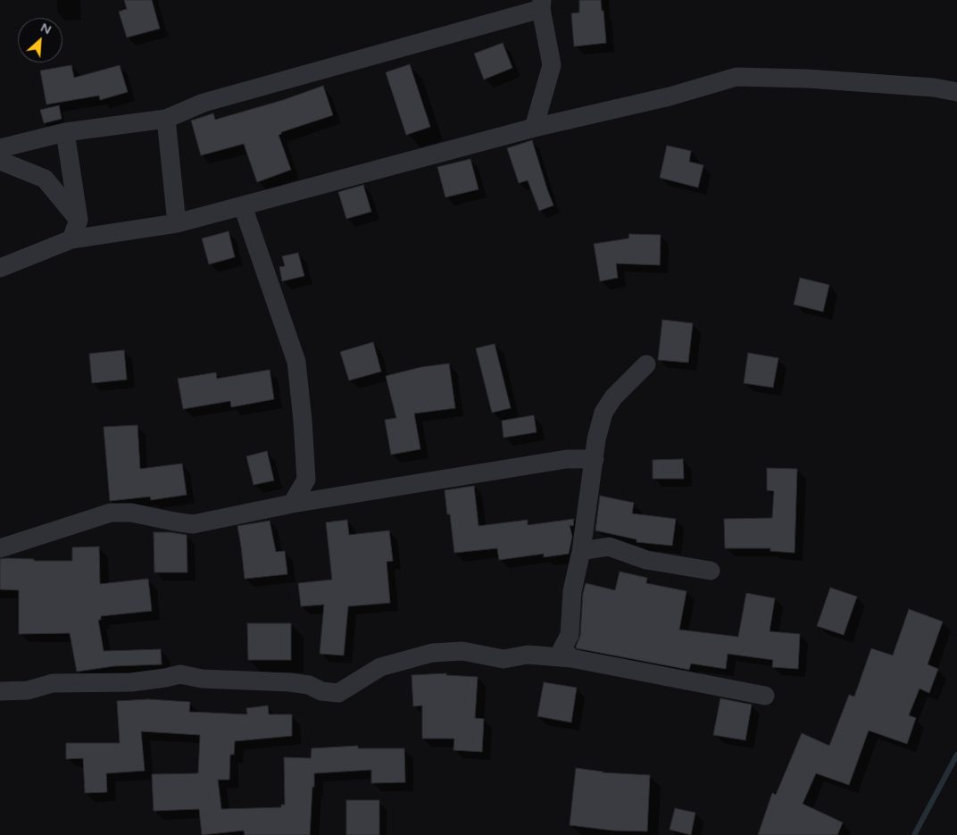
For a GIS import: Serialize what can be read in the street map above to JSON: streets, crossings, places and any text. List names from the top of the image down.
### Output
{
  "north": "top right"
}
